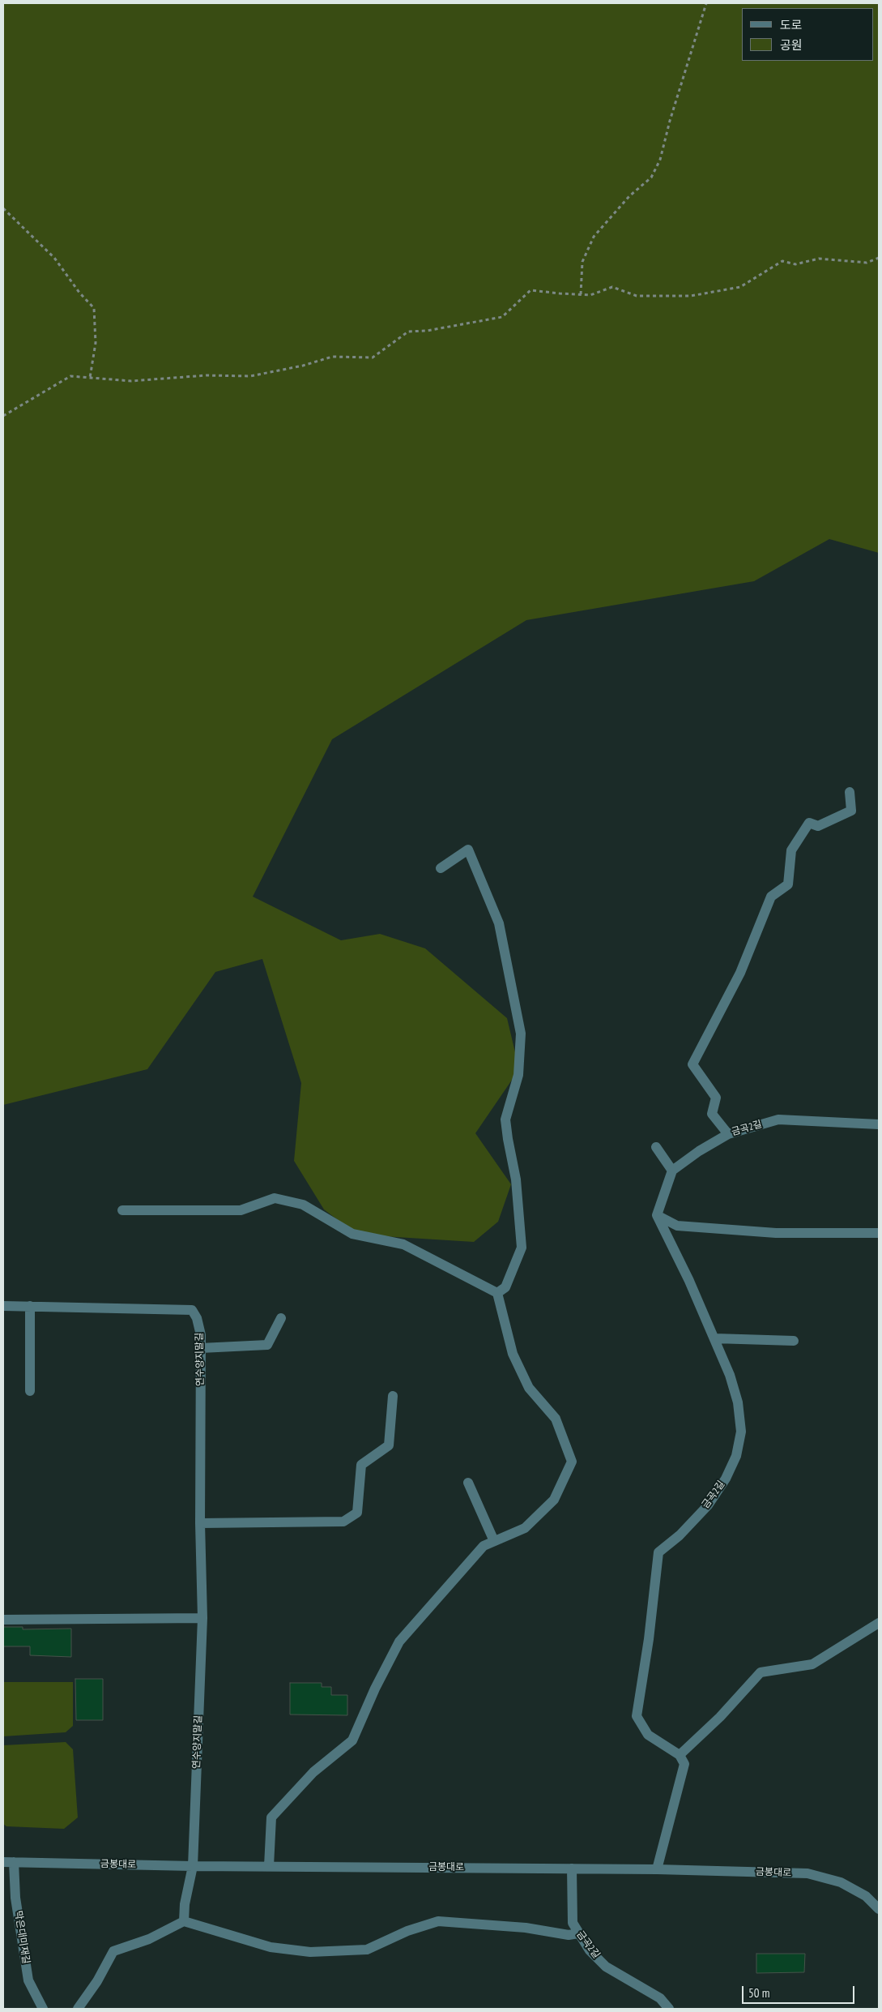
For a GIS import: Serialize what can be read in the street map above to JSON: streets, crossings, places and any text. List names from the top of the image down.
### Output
{
  "streets": {
    "street": [
      "금곡2길",
      "연수양지말길",
      "금봉대로",
      "막은대미재길"
    ]
  },
  "crossings": [
    ["금곡2길", "금봉대로"],
    ["연수양지말길", "금봉대로"],
    ["금봉대로", "막은대미재길"]
  ],
  "legend": ["도로", "공원"],
  "scale_bar": "50 m"
}
